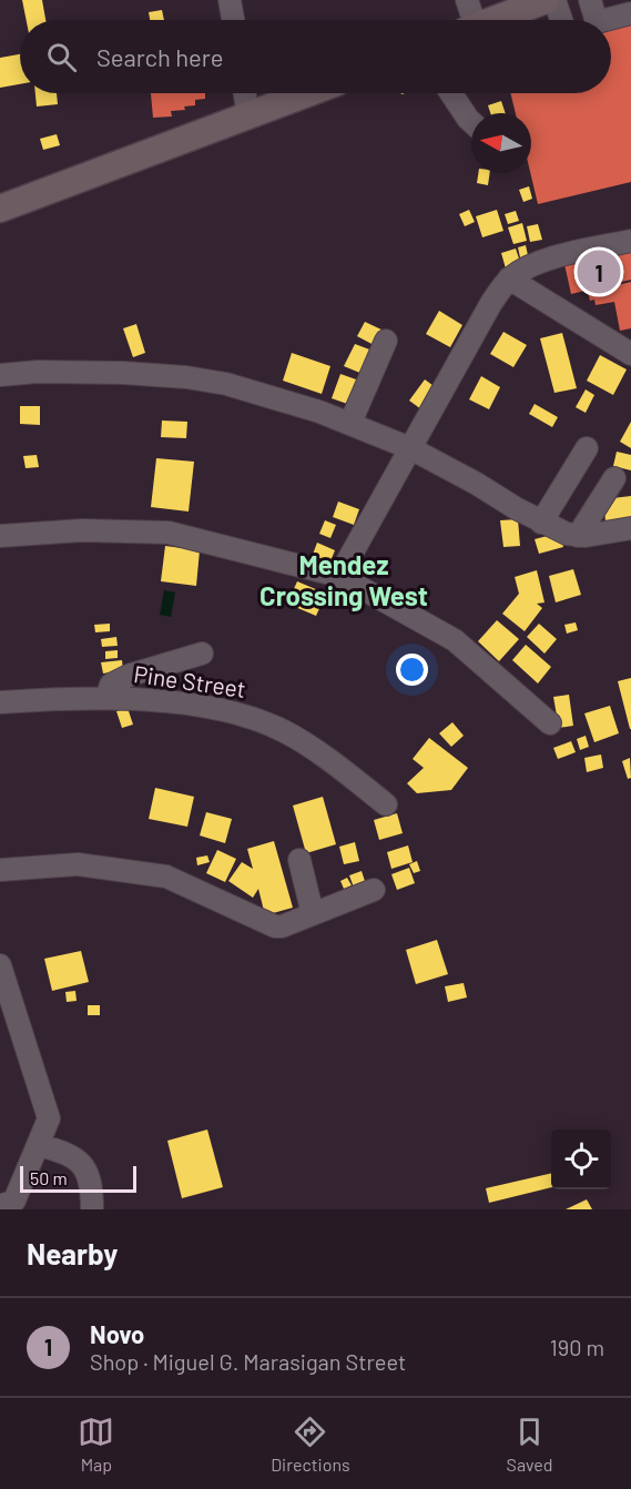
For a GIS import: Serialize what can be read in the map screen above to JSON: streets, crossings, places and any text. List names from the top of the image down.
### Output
{
  "streets": {
    "street": ["Pine Street"]
  },
  "districts": ["Mendez Crossing West"],
  "scale_bar": "50 m",
  "north": "left",
  "page": {
    "search": "Search here",
    "pins": "1",
    "scale": "50 m",
    "heading": "Nearby",
    "list": [
      {
        "mark": "1",
        "name": "Novo",
        "note": "Shop · Miguel G. Marasigan Street",
        "value": "190 m"
      }
    ],
    "nav": ["Map", "Directions", "Saved"]
  }
}
